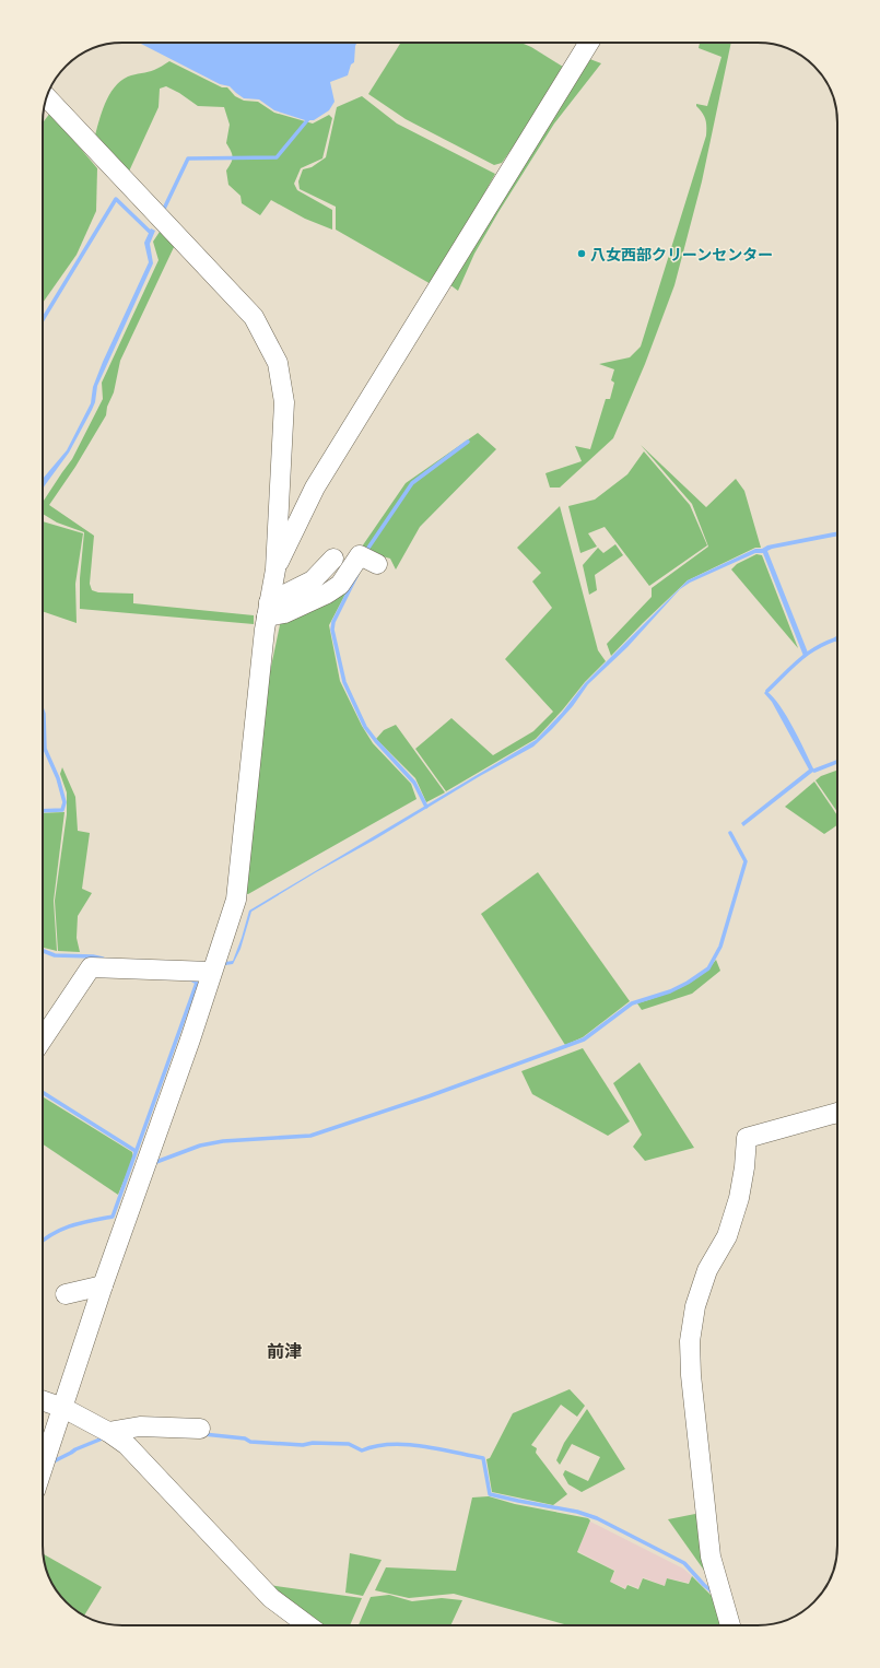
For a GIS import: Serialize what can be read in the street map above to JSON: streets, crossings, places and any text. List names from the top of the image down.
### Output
{
  "districts": ["前津"],
  "places": ["八女西部クリーンセンター"]
}
